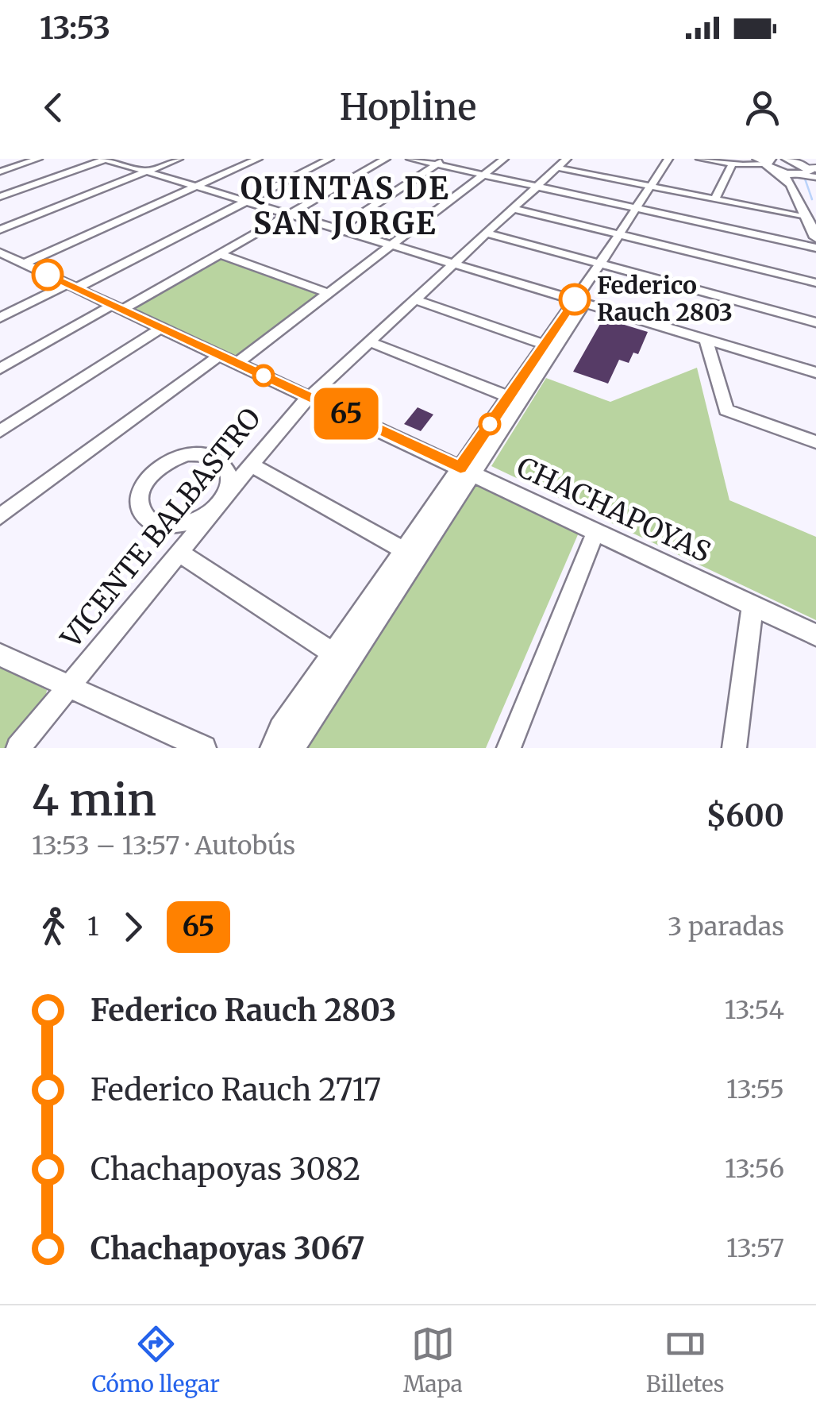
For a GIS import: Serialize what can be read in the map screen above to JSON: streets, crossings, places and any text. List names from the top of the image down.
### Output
{
  "streets": {
    "street": ["CHACHAPOYAS", "VICENTE BALBASTRO"]
  },
  "crossings": [
    ["CHACHAPOYAS", "VICENTE BALBASTRO"]
  ],
  "districts": ["QUINTAS DE SAN JORGE"],
  "places": ["Federico Rauch 2803"],
  "lines": ["bus line 65"],
  "page": {
    "status": "13:53",
    "header": "Hopline",
    "on_map": "65",
    "heading": ["4 min", "13:53 – 13:57 · Autobús", "$600"],
    "legs": ["1", "65", "3 paradas"],
    "list": [
      {
        "name": "Federico Rauch 2803",
        "value": "13:54"
      },
      {
        "name": "Federico Rauch 2717",
        "value": "13:55"
      },
      {
        "name": "Chachapoyas 3082",
        "value": "13:56"
      },
      {
        "name": "Chachapoyas 3067",
        "value": "13:57"
      }
    ],
    "tabs": ["Cómo llegar", "Mapa", "Billetes"]
  }
}
